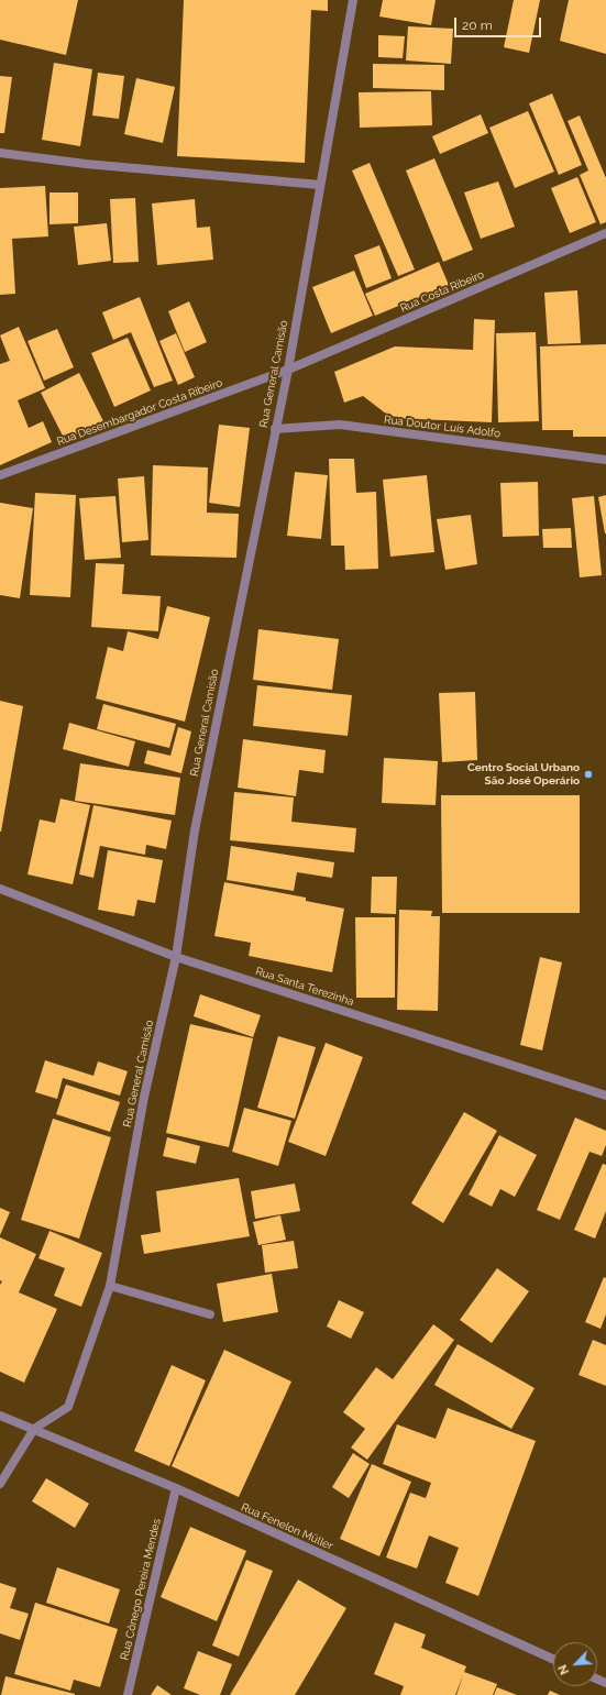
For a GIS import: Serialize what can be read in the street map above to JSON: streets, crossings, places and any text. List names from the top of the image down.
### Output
{
  "streets": {
    "street": [
      "Rua Costa Ribeiro",
      "Rua General Camisão",
      "Rua Desembargador Costa Ribeiro",
      "Rua Doutor Luís Adolfo",
      "Rua Santa Terezinha",
      "Rua Fenelon Müller",
      "Rua Cônego Pereira Mendes"
    ]
  },
  "crossings": [
    ["Rua Costa Ribeiro", "Rua General Camisão"],
    ["Rua Costa Ribeiro", "Rua Desembargador Costa Ribeiro"],
    ["Rua General Camisão", "Rua Desembargador Costa Ribeiro"],
    ["Rua General Camisão", "Rua Doutor Luís Adolfo"],
    ["Rua General Camisão", "Rua Santa Terezinha"],
    ["Rua General Camisão", "Rua Fenelon Müller"],
    ["Rua Fenelon Müller", "Rua Cônego Pereira Mendes"]
  ],
  "places": ["Centro Social Urbano São José Operário"],
  "scale_bar": "20 m",
  "north": "bottom left"
}
